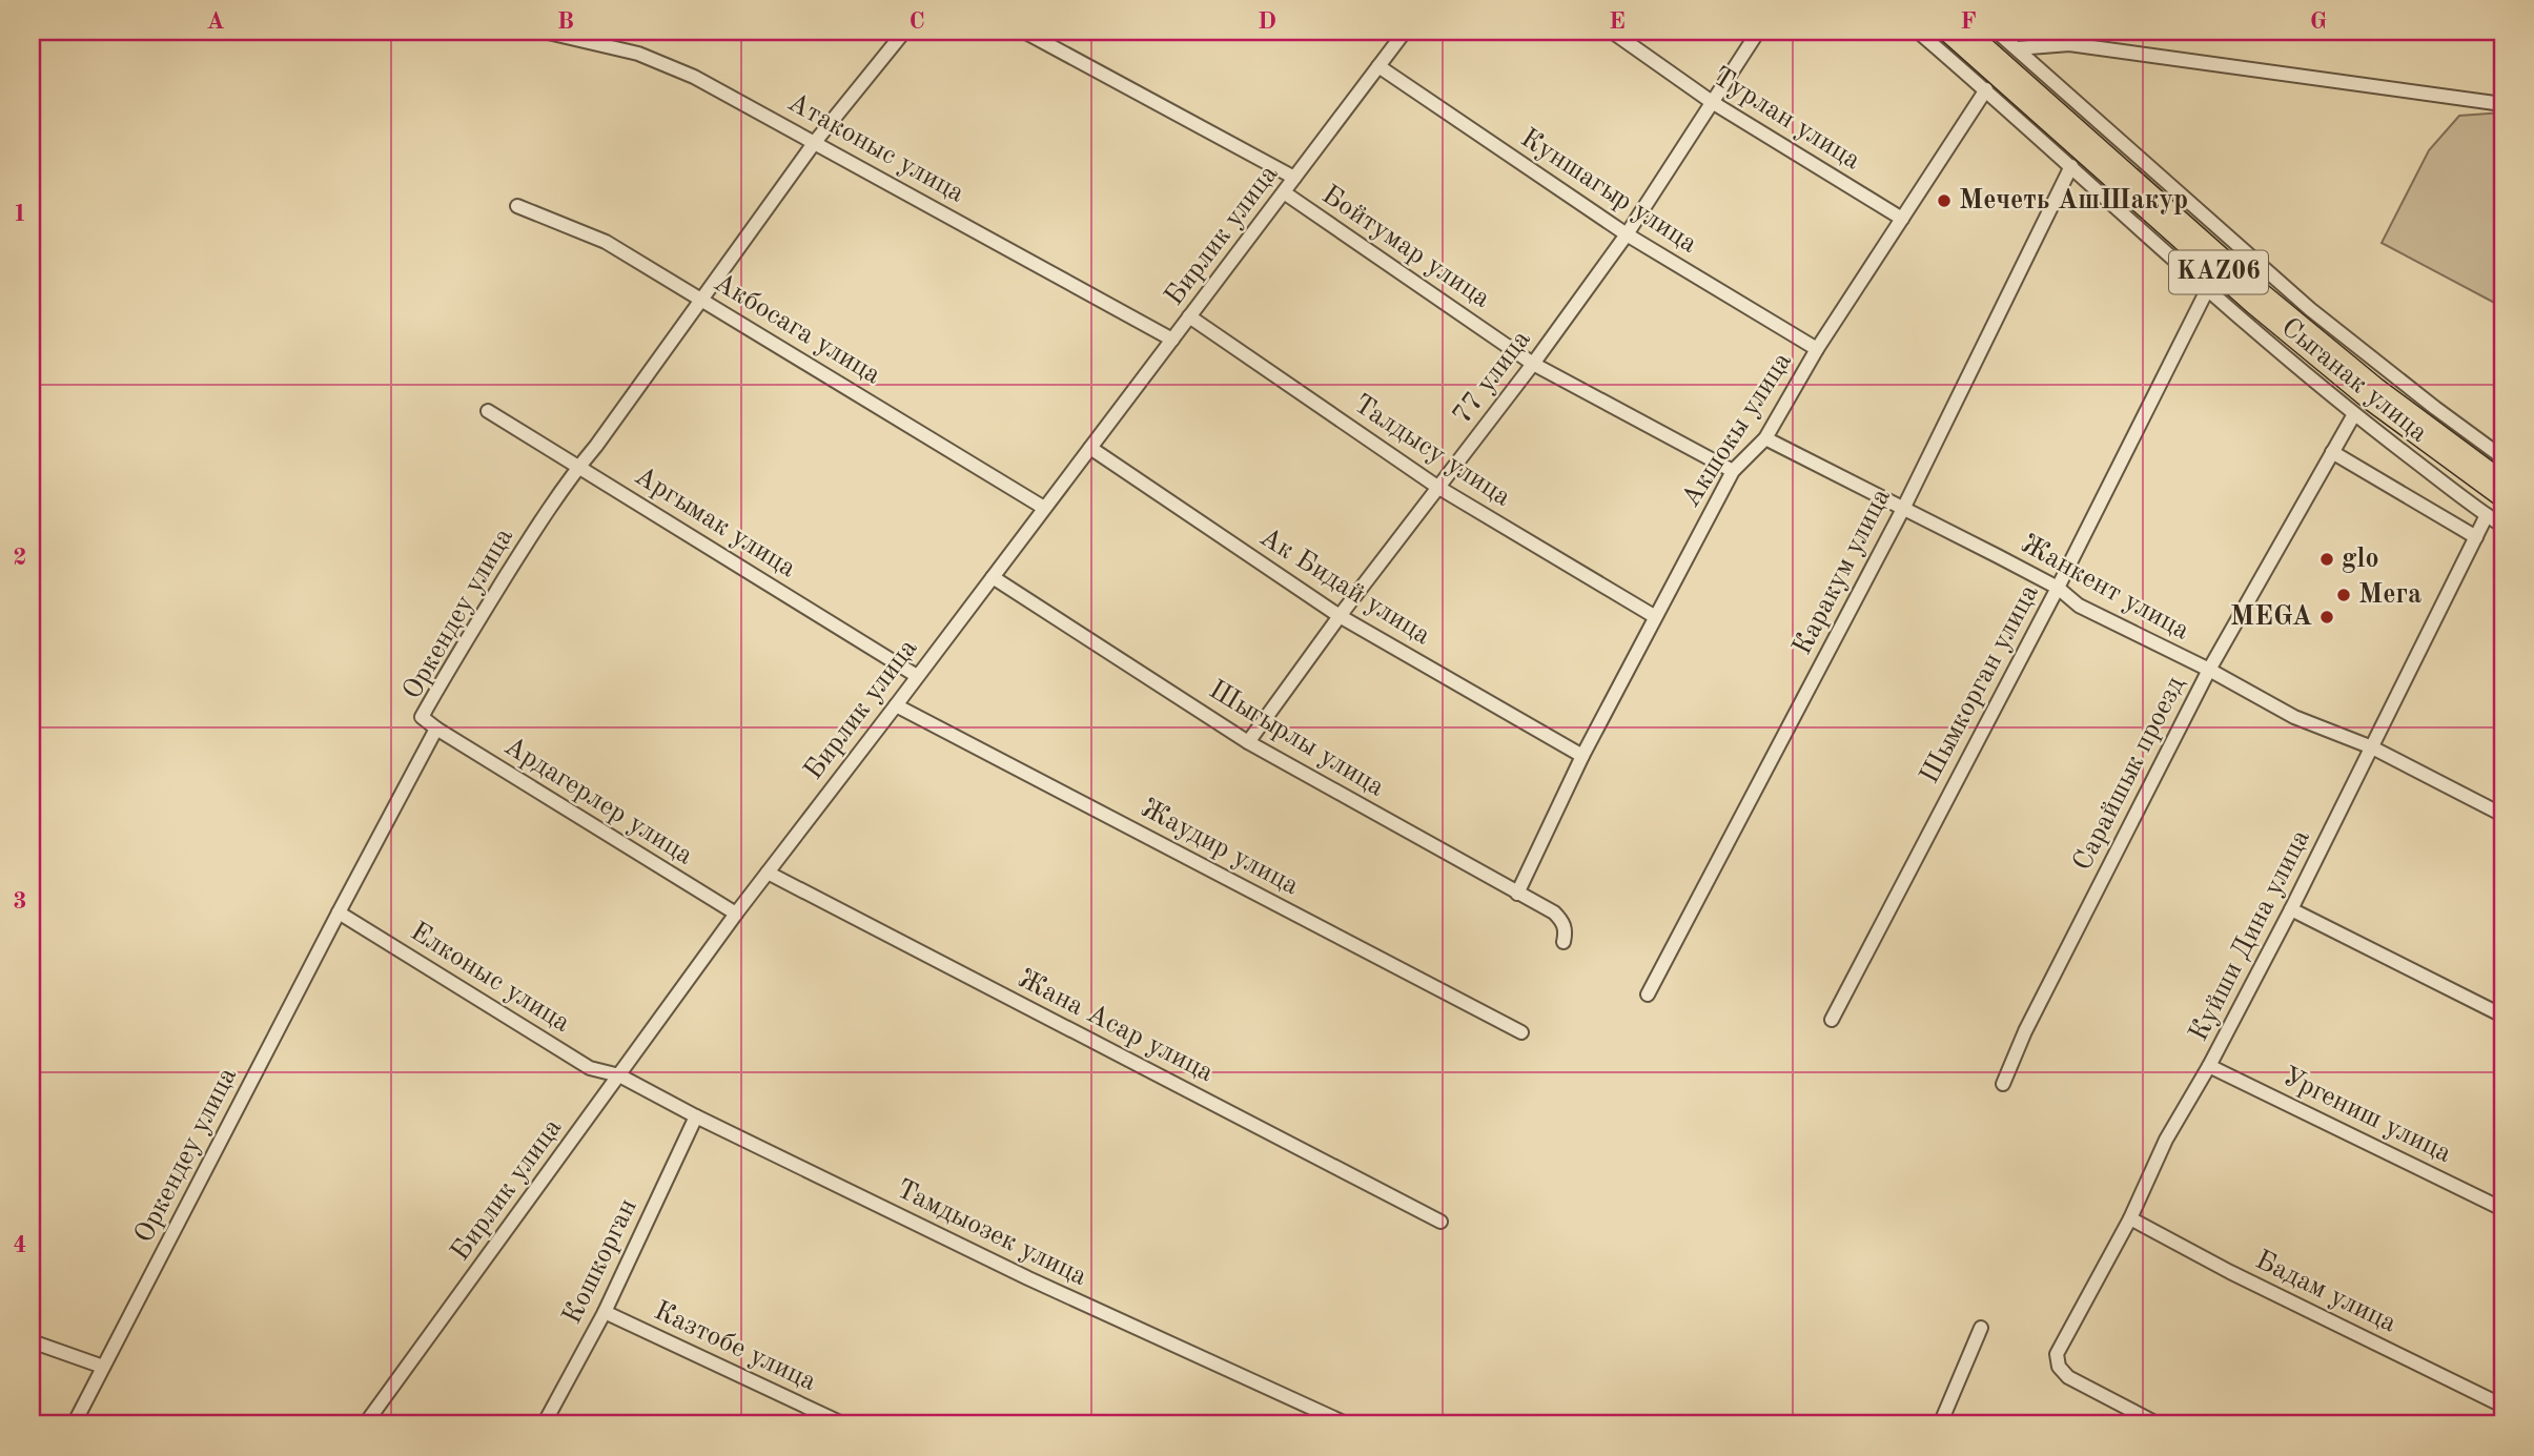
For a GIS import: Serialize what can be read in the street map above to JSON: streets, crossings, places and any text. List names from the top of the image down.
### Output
{
  "streets": {
    "highway": ["KАZ06"],
    "street": [
      "Турлан улица",
      "Атаконыс улица",
      "Куншагыр улица",
      "Бирлик улица",
      "Бойтумар улица",
      "Акбосага улица",
      "77 улица",
      "Сыганак улица",
      "Акшокы улица",
      "Талдысу улица",
      "Аргымак улица",
      "Каракум улица",
      "Ак Бидай улица",
      "Жанкент улица",
      "Оркендеу улица",
      "Шымкорган улица",
      "Шыгырлы улица",
      "Сарайшык проезд",
      "Ардагерлер улица",
      "Жаудир улица",
      "Куйши Дина улица",
      "Елконыс улица",
      "Жана Асар улица",
      "Ургениш улица",
      "Тамдыозек улица",
      "Кошкорган",
      "Бадам улица",
      "Казтобе улица"
    ]
  },
  "crossings": [
    ["Турлан улица", "77 улица"],
    ["Турлан улица", "Акшокы улица"],
    ["Атаконыс улица", "Бирлик улица"],
    ["Атаконыс улица", "Оркендеу улица"],
    ["Куншагыр улица", "Бирлик улица"],
    ["Куншагыр улица", "77 улица"],
    ["Куншагыр улица", "Акшокы улица"],
    ["Бирлик улица", "Бойтумар улица"],
    ["Бирлик улица", "Акбосага улица"],
    ["Бирлик улица", "Талдысу улица"],
    ["Бирлик улица", "Аргымак улица"],
    ["Бирлик улица", "Ак Бидай улица"],
    ["Бирлик улица", "Шыгырлы улица"],
    ["Бирлик улица", "Ардагерлер улица"],
    ["Бирлик улица", "Жаудир улица"],
    ["Бирлик улица", "Елконыс улица"],
    ["Бирлик улица", "Жана Асар улица"],
    ["Бирлик улица", "Тамдыозек улица"],
    ["Бойтумар улица", "77 улица"],
    ["Бойтумар улица", "Акшокы улица"],
    ["Акбосага улица", "Оркендеу улица"],
    ["77 улица", "Талдысу улица"],
    ["77 улица", "Ак Бидай улица"],
    ["77 улица", "Шыгырлы улица"],
    ["Сыганак улица", "Акшокы улица"],
    ["Сыганак улица", "Каракум улица"],
    ["Сыганак улица", "Шымкорган улица"],
    ["Сыганак улица", "Сарайшык проезд"],
    ["Сыганак улица", "Куйши Дина улица"],
    ["Акшокы улица", "Талдысу улица"],
    ["Акшокы улица", "Ак Бидай улица"],
    ["Акшокы улица", "Жанкент улица"],
    ["Акшокы улица", "Шыгырлы улица"],
    ["Аргымак улица", "Оркендеу улица"],
    ["Каракум улица", "Жанкент улица"],
    ["Жанкент улица", "Шымкорган улица"],
    ["Жанкент улица", "Сарайшык проезд"],
    ["Жанкент улица", "Куйши Дина улица"],
    ["Оркендеу улица", "Ардагерлер улица"],
    ["Оркендеу улица", "Елконыс улица"],
    ["Куйши Дина улица", "Ургениш улица"],
    ["Куйши Дина улица", "Бадам улица"],
    ["Елконыс улица", "Тамдыозек улица"],
    ["Тамдыозек улица", "Кошкорган"],
    ["Кошкорган", "Казтобе улица"]
  ],
  "places": [
    "Мечеть АшШакур",
    "glo",
    "Мега",
    "MEGA"
  ],
  "grid": {
    "columns": [
      "A",
      "B",
      "C",
      "D",
      "E",
      "F",
      "G"
    ],
    "rows": [
      "1",
      "2",
      "3",
      "4"
    ]
  }
}
